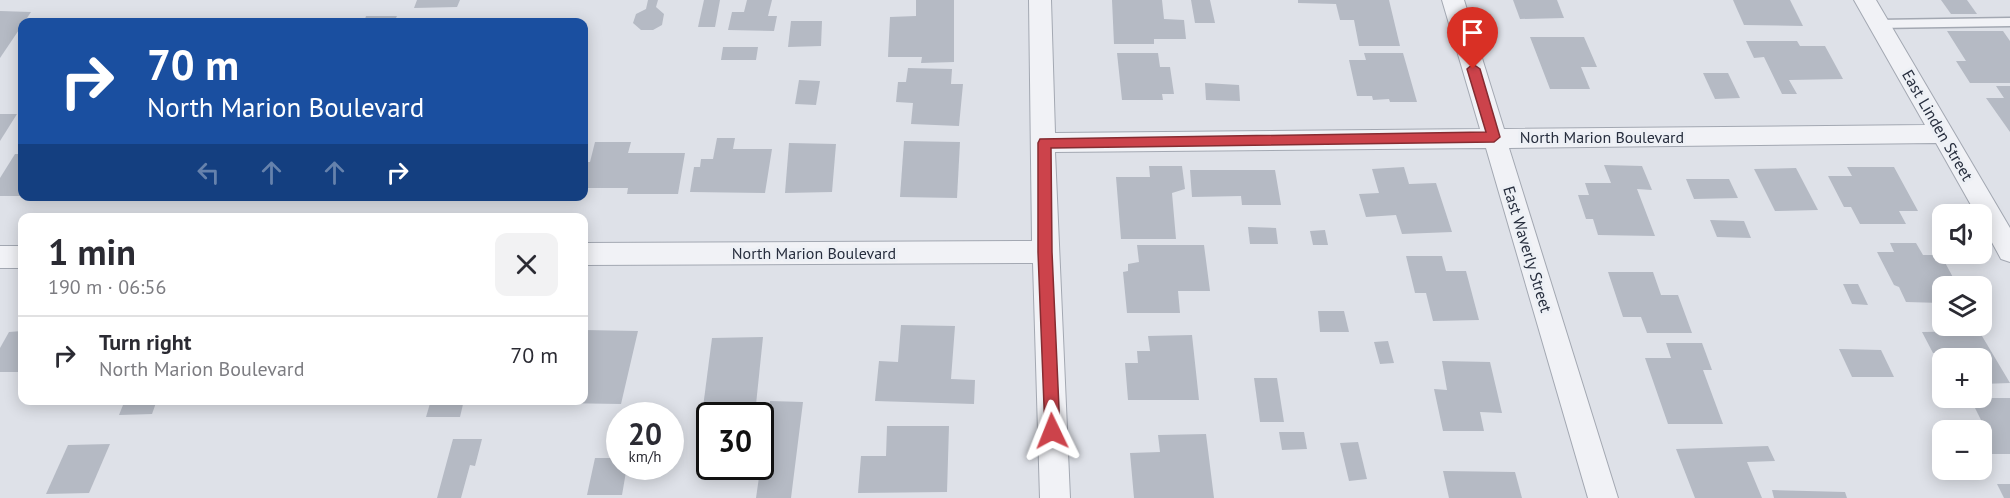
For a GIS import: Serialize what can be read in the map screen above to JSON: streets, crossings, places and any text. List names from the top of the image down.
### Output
{
  "streets": {
    "street": ["East Linden Street", "North Marion Boulevard", "East Waverly Street"]
  },
  "crossings": [
    ["East Linden Street", "North Marion Boulevard"],
    ["North Marion Boulevard", "East Waverly Street"]
  ],
  "page": {
    "turn": ["70 m", "North Marion Boulevard"],
    "map_buttons": ["+", "−"],
    "heading": ["1 min", "190 m · 06:56"],
    "list": [
      {
        "name": "Turn right",
        "note": "North Marion Boulevard",
        "value": "70 m"
      }
    ],
    "speed": "20 km/h",
    "limit": "30"
  }
}
